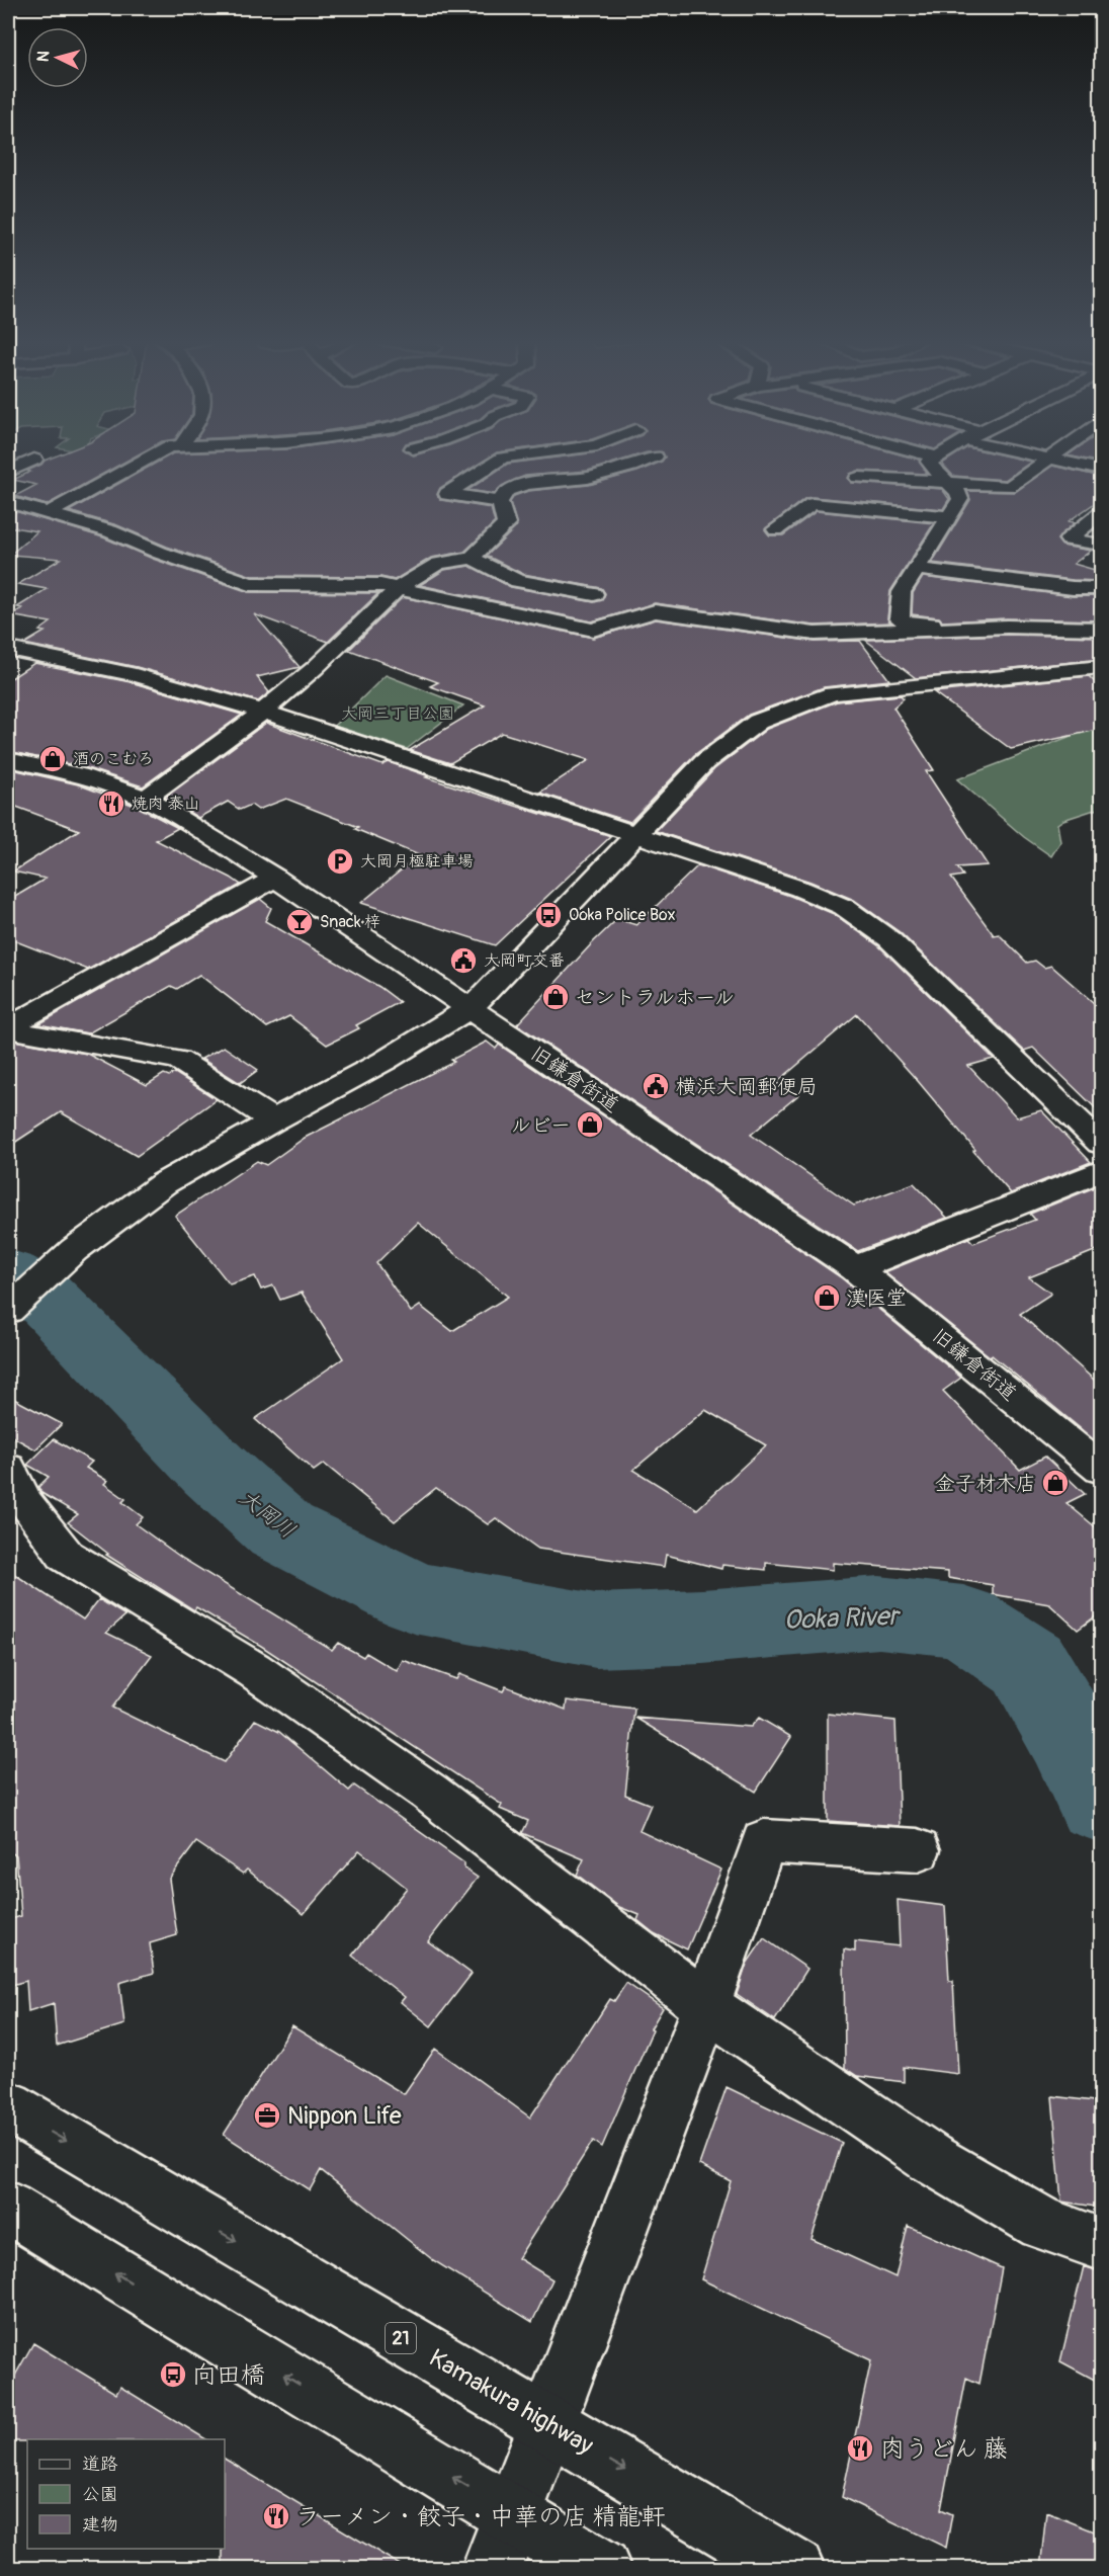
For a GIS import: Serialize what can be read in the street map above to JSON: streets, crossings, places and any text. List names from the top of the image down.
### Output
{
  "streets": {
    "street": ["旧鎌倉街道", "21", "Kamakura highway"]
  },
  "water": ["大岡川", "Ooka River"],
  "parks": ["大岡三丁目公園"],
  "places": {
    "shop": [
      "酒のこむろ",
      "セントラルホール",
      "ルビー",
      "漢医堂",
      "金子材木店"
    ],
    "restaurant": ["焼肉 泰山", "肉うどん 藤", "ラーメン・餃子・中華の店 精龍軒"],
    "parking": ["大岡月極駐車場"],
    "bus stop": ["Ooka Police Box", "向田橋"],
    "bar": ["Snack 梓"],
    "public building": ["大岡町交番", "横浜大岡郵便局"],
    "office": ["Nippon Life"]
  },
  "legend": ["道路", "公園", "建物"],
  "north": "left"
}
